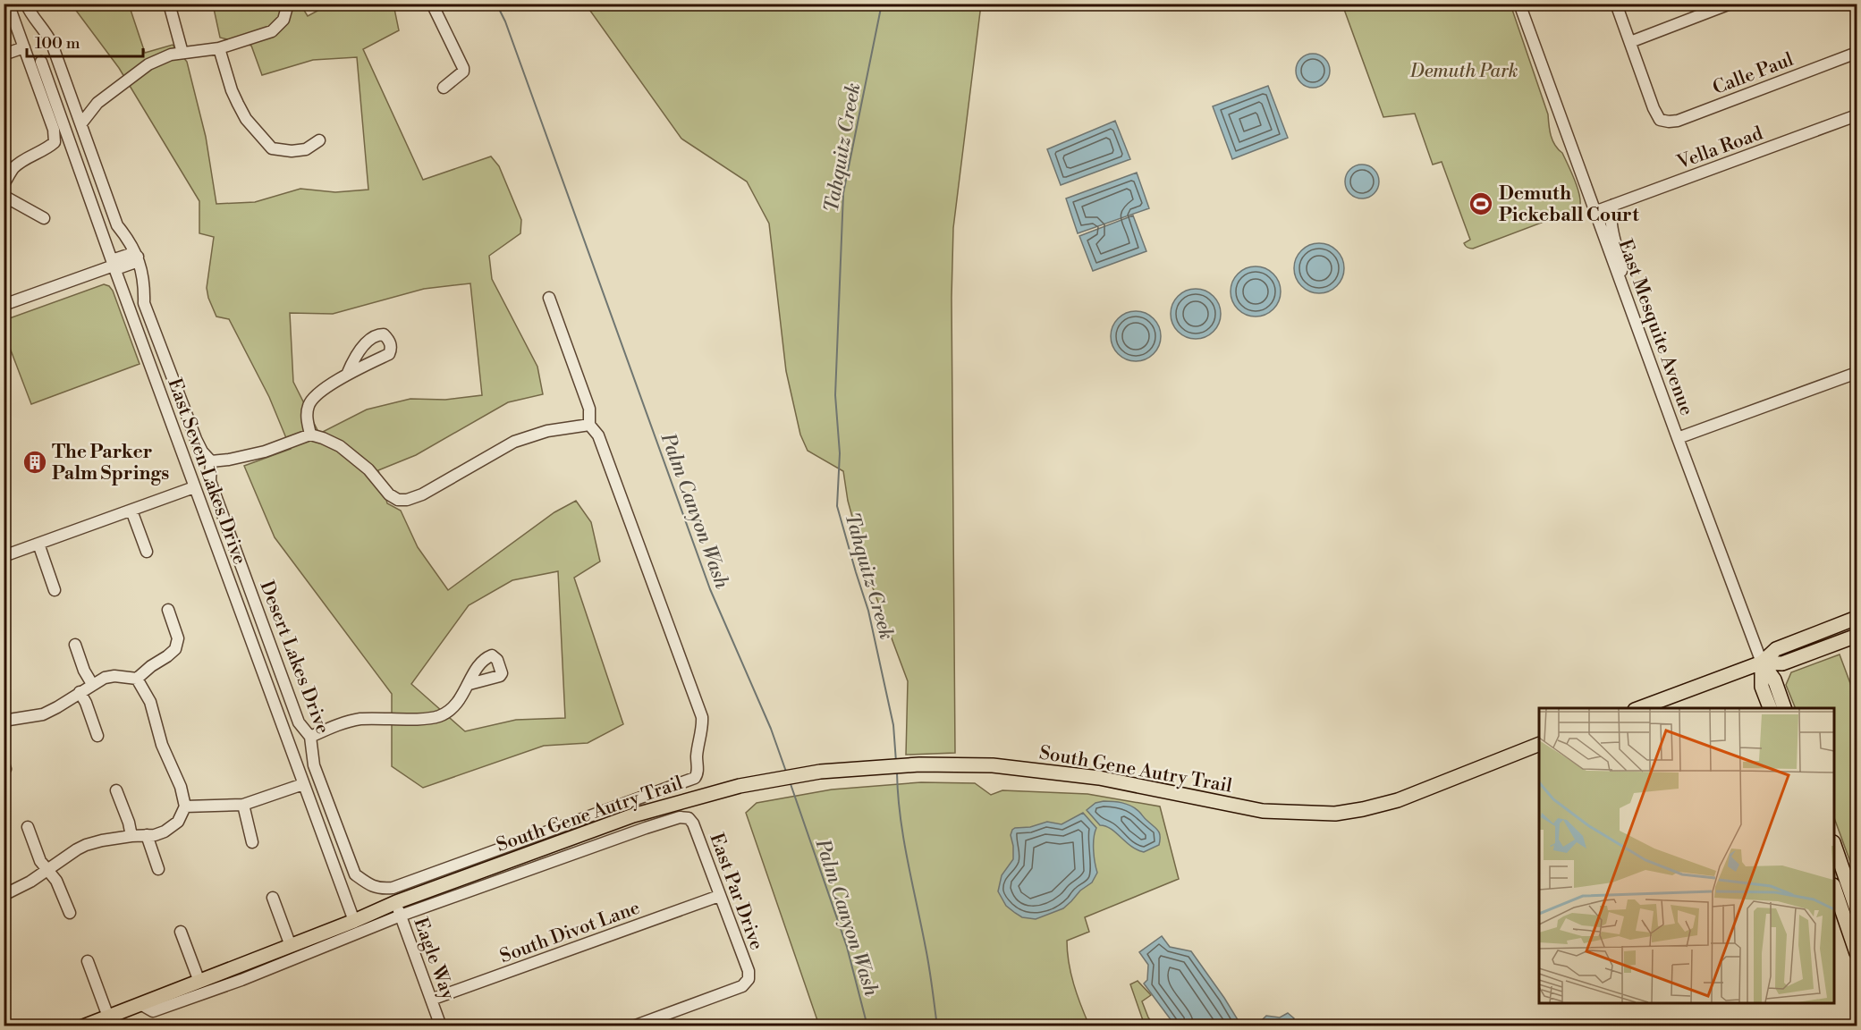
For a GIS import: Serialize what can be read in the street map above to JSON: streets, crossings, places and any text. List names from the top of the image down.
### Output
{
  "streets": {
    "main road": ["South Gene Autry Trail"],
    "street": [
      "Calle Paul",
      "Vella Road",
      "East Mesquite Avenue",
      "East Seven Lakes Drive",
      "Desert Lakes Drive",
      "East Par Drive",
      "South Divot Lane",
      "Eagle Way"
    ]
  },
  "crossings": [
    ["Vella Road", "East Mesquite Avenue"],
    ["East Seven Lakes Drive", "South Gene Autry Trail"],
    ["South Gene Autry Trail", "East Par Drive"],
    ["South Gene Autry Trail", "Eagle Way"],
    ["East Par Drive", "South Divot Lane"],
    ["South Divot Lane", "Eagle Way"]
  ],
  "water": ["Tahquitz Creek", "Palm Canyon Wash"],
  "parks": ["Demuth Park"],
  "places": {
    "sports": ["Demuth Pickeball Court"],
    "building": ["The Parker Palm Springs"]
  },
  "scale_bar": "100 m"
}
